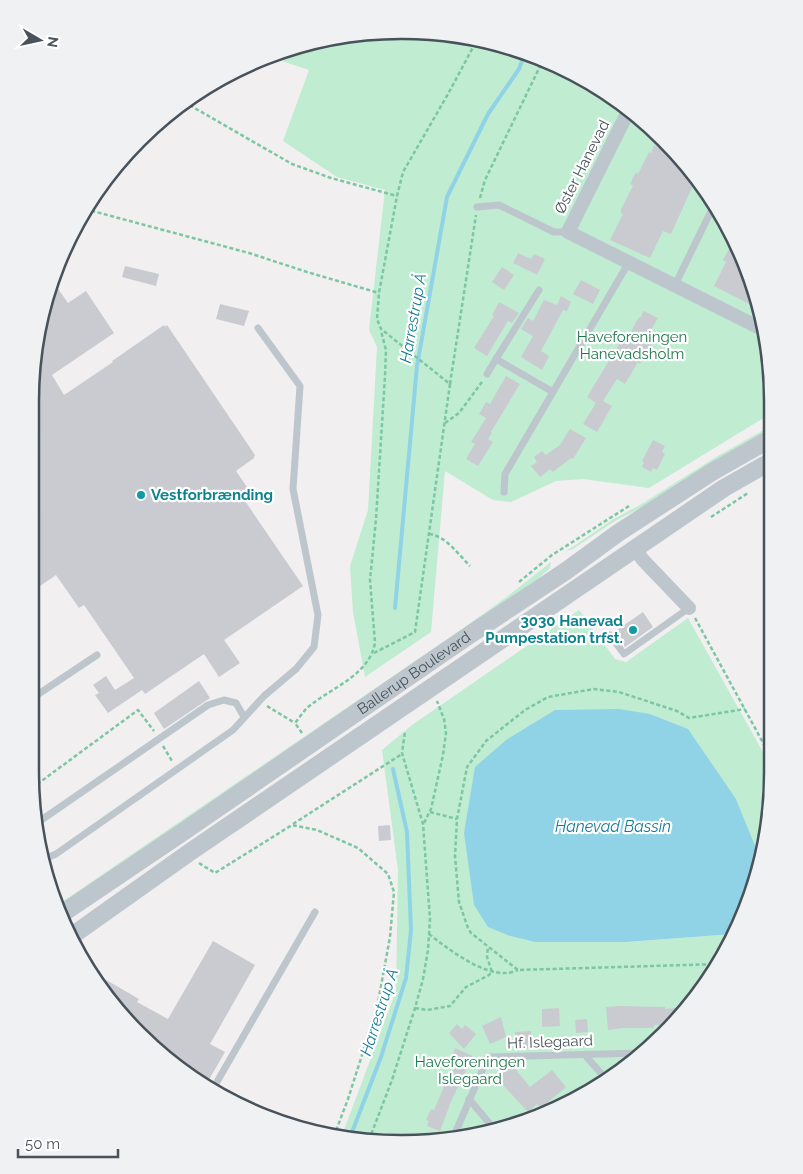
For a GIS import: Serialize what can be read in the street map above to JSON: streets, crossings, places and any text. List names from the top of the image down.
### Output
{
  "streets": {
    "street": ["Øster Hanevad", "Ballerup Boulevard"],
    "lane": ["Hf. Islegaard"]
  },
  "water": ["Harrestrup Å", "Hanevad Bassin"],
  "parks": ["Haveforeningen Hanevadsholm", "Haveforeningen Islegaard"],
  "places": ["Vestforbrænding", "3030 Hanevad Pumpestation trfst."],
  "scale_bar": "50 m",
  "north": "right"
}
